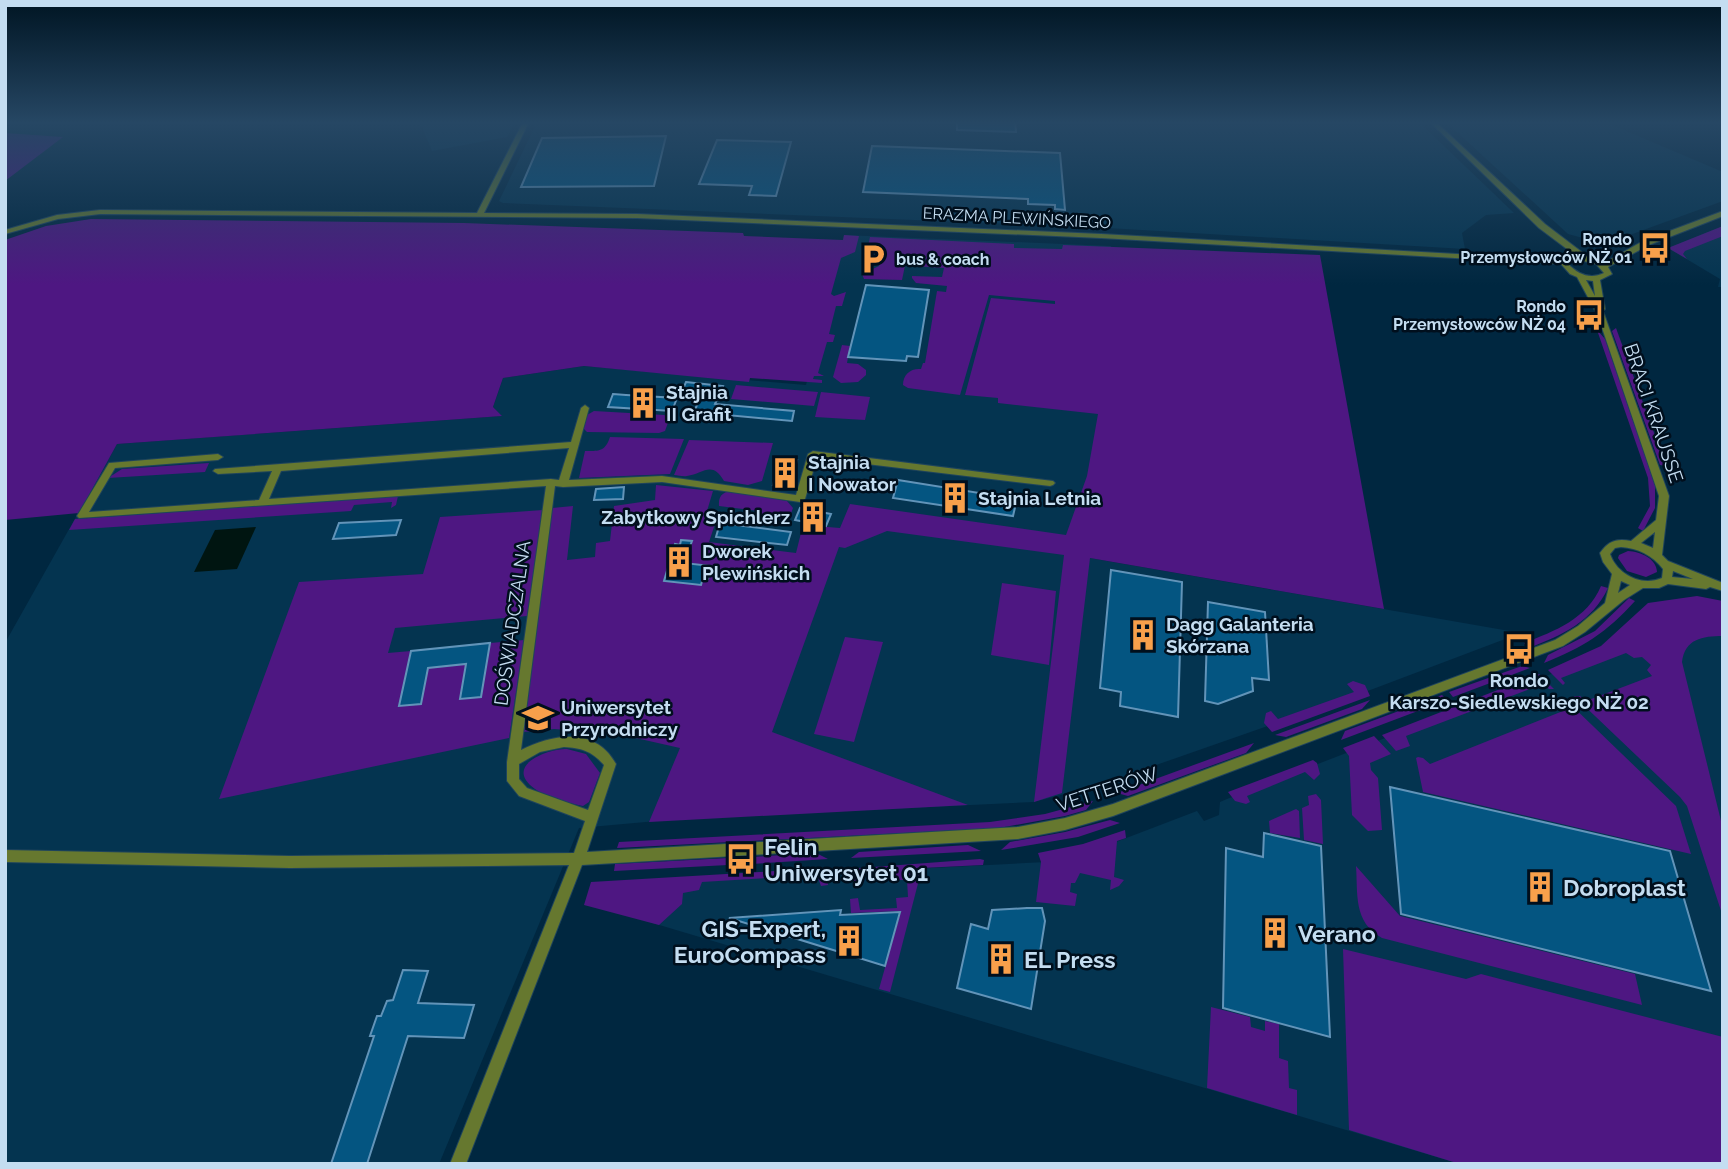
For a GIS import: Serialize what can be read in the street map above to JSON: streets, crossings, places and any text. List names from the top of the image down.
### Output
{
  "streets": {
    "street": [
      "ERAZMA PLEWIŃSKIEGO",
      "BRACI KRAUSSE",
      "DOŚWIADCZALNA",
      "VETTERÓW"
    ]
  },
  "places": {
    "bus stop": [
      "Rondo Przemysłowców NŻ 01",
      "Rondo Przemysłowców NŻ 04",
      "Rondo Karszo-Siedlewskiego NŻ 02",
      "Felin Uniwersytet 01"
    ],
    "parking": ["bus & coach"],
    "building": [
      "Stajnia II Grafit",
      "Stajnia I Nowator",
      "Stajnia Letnia",
      "Zabytkowy Spichlerz",
      "Dworek Plewińskich",
      "Dagg Galanteria Skórzana",
      "Dobroplast",
      "Verano",
      "GIS-Expert, EuroCompass",
      "EL Press"
    ],
    "school or university": ["Uniwersytet Przyrodniczy"]
  }
}
